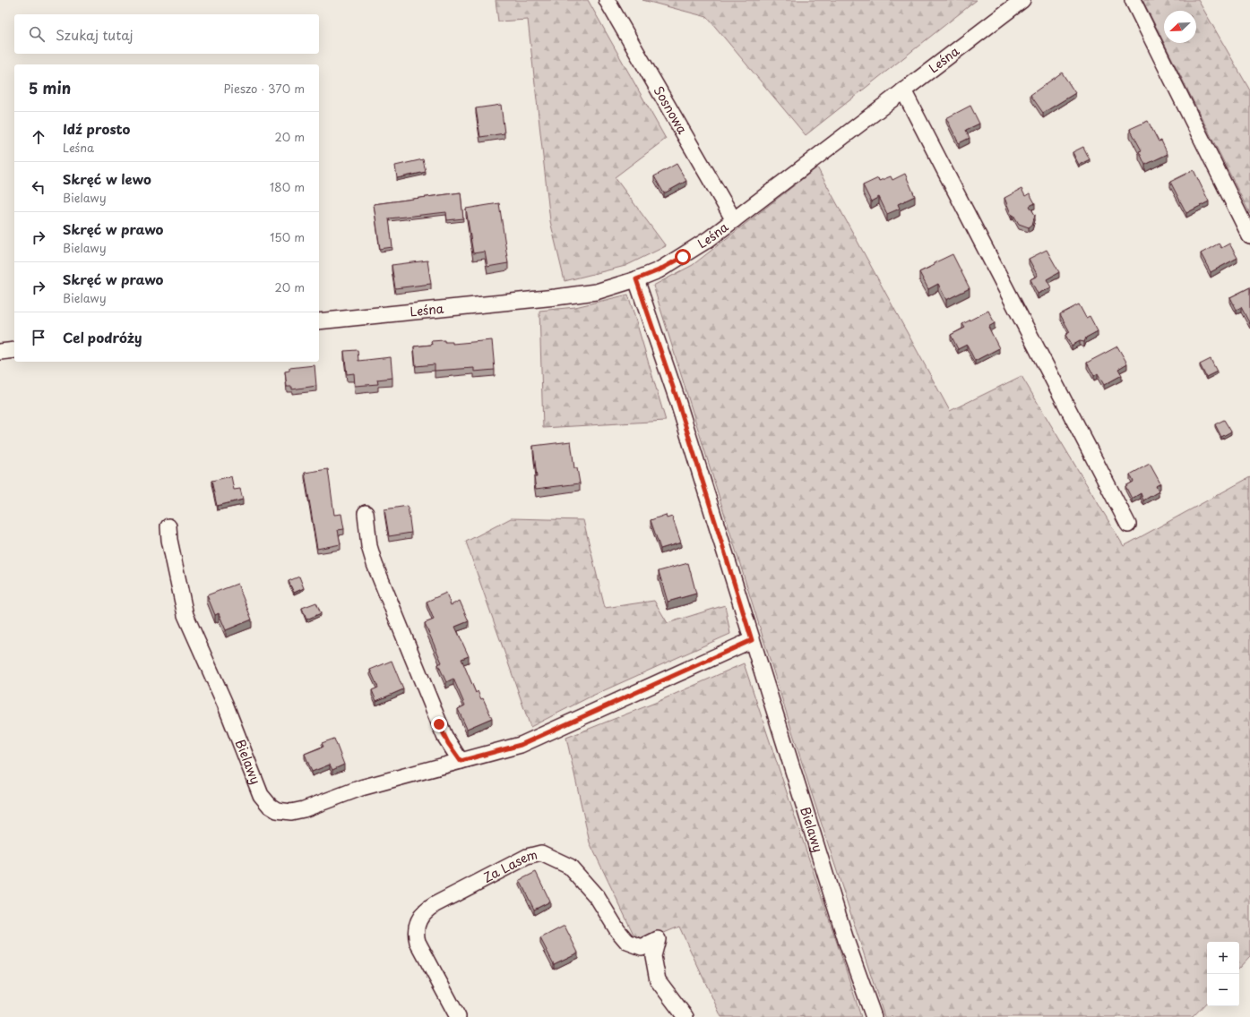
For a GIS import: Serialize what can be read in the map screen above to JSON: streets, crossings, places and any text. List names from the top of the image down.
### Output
{
  "streets": {
    "street": [
      "Leśna",
      "Sosnowa",
      "Bielawy",
      "Za Lasem"
    ]
  },
  "crossings": [
    ["Leśna", "Sosnowa"],
    ["Leśna", "Bielawy"]
  ],
  "north": "bottom left",
  "page": {
    "search": "Szukaj tutaj",
    "heading": ["5 min", "Pieszo · 370 m"],
    "list": [
      ["Idź prosto", "Leśna", "20 m"],
      ["Skręć w lewo", "Bielawy", "180 m"],
      ["Skręć w prawo", "Bielawy", "150 m"],
      ["Skręć w prawo", "Bielawy", "20 m"],
      "Cel podróży"
    ],
    "map_buttons": ["+", "−"]
  }
}
